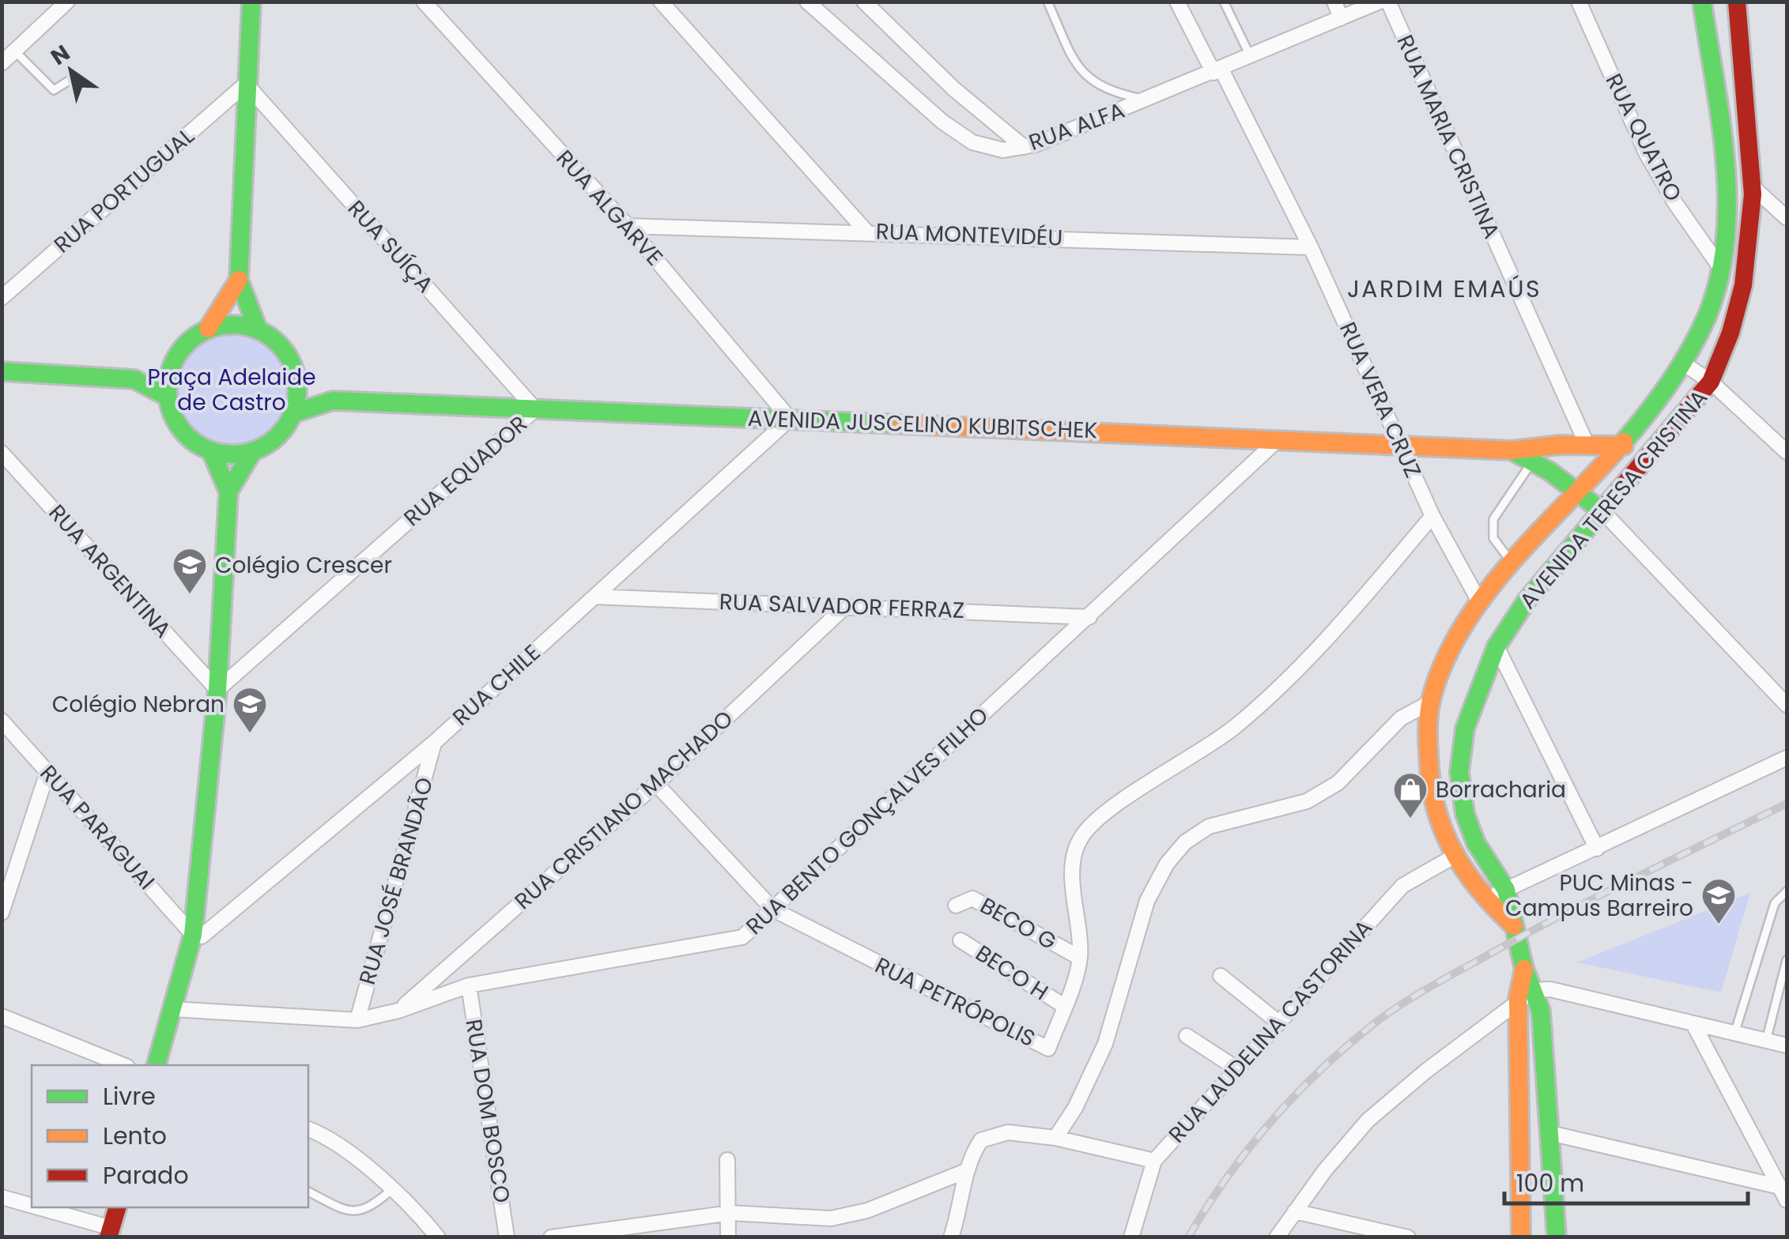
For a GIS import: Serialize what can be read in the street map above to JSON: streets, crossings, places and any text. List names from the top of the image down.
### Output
{
  "streets": {
    "street": [
      "RUA ALFA",
      "RUA MARIA CRISTINA",
      "RUA QUATRO",
      "RUA PORTUGUAL",
      "RUA ALGARVE",
      "RUA MONTEVIDÉU",
      "RUA SUÍÇA",
      "RUA VERA CRUZ",
      "AVENIDA JUSCELINO KUBITSCHEK",
      "RUA EQUADOR",
      "AVENIDA TERESA CRISTINA",
      "RUA ARGENTINA",
      "RUA SALVADOR FERRAZ",
      "RUA CHILE",
      "RUA CRISTIANO MACHADO",
      "RUA BENTO GONÇALVES FILHO",
      "RUA PARAGUAI",
      "RUA JOSÉ BRANDÃO",
      "BECO G",
      "BECO H",
      "RUA PETRÓPOLIS",
      "RUA LAUDELINA CASTORINA",
      "RUA DOM BOSCO"
    ]
  },
  "crossings": [
    ["RUA ALFA", "RUA VERA CRUZ"],
    ["RUA MARIA CRISTINA", "AVENIDA JUSCELINO KUBITSCHEK"],
    ["RUA QUATRO", "AVENIDA TERESA CRISTINA"],
    ["RUA PORTUGUAL", "RUA SUÍÇA"],
    ["RUA ALGARVE", "RUA MONTEVIDÉU"],
    ["RUA ALGARVE", "AVENIDA JUSCELINO KUBITSCHEK"],
    ["RUA ALGARVE", "RUA CHILE"],
    ["RUA MONTEVIDÉU", "RUA VERA CRUZ"],
    ["RUA SUÍÇA", "AVENIDA JUSCELINO KUBITSCHEK"],
    ["RUA SUÍÇA", "RUA EQUADOR"],
    ["RUA VERA CRUZ", "AVENIDA JUSCELINO KUBITSCHEK"],
    ["RUA VERA CRUZ", "AVENIDA TERESA CRISTINA"],
    ["RUA VERA CRUZ", "RUA PETRÓPOLIS"],
    ["AVENIDA JUSCELINO KUBITSCHEK", "RUA EQUADOR"],
    ["AVENIDA JUSCELINO KUBITSCHEK", "AVENIDA TERESA CRISTINA"],
    ["AVENIDA JUSCELINO KUBITSCHEK", "RUA CHILE"],
    ["AVENIDA JUSCELINO KUBITSCHEK", "RUA BENTO GONÇALVES FILHO"],
    ["RUA EQUADOR", "RUA ARGENTINA"],
    ["AVENIDA TERESA CRISTINA", "RUA LAUDELINA CASTORINA"],
    ["RUA SALVADOR FERRAZ", "RUA CHILE"],
    ["RUA SALVADOR FERRAZ", "RUA CRISTIANO MACHADO"],
    ["RUA SALVADOR FERRAZ", "RUA BENTO GONÇALVES FILHO"],
    ["RUA CHILE", "RUA PARAGUAI"],
    ["RUA CHILE", "RUA JOSÉ BRANDÃO"],
    ["RUA CRISTIANO MACHADO", "RUA BENTO GONÇALVES FILHO"],
    ["RUA CRISTIANO MACHADO", "RUA PETRÓPOLIS"],
    ["RUA BENTO GONÇALVES FILHO", "RUA JOSÉ BRANDÃO"],
    ["RUA BENTO GONÇALVES FILHO", "RUA PETRÓPOLIS"],
    ["RUA BENTO GONÇALVES FILHO", "RUA DOM BOSCO"],
    ["BECO G", "RUA PETRÓPOLIS"],
    ["BECO H", "RUA PETRÓPOLIS"]
  ],
  "districts": ["JARDIM EMAÚS"],
  "parks": ["Praça Adelaide de Castro"],
  "places": {
    "school or university": ["Colégio Crescer", "Colégio Nebran", "PUC Minas - Campus Barreiro"],
    "shop": ["Borracharia"]
  },
  "legend": ["Livre", "Lento", "Parado"],
  "scale_bar": "100 m",
  "north": "top left"
}
